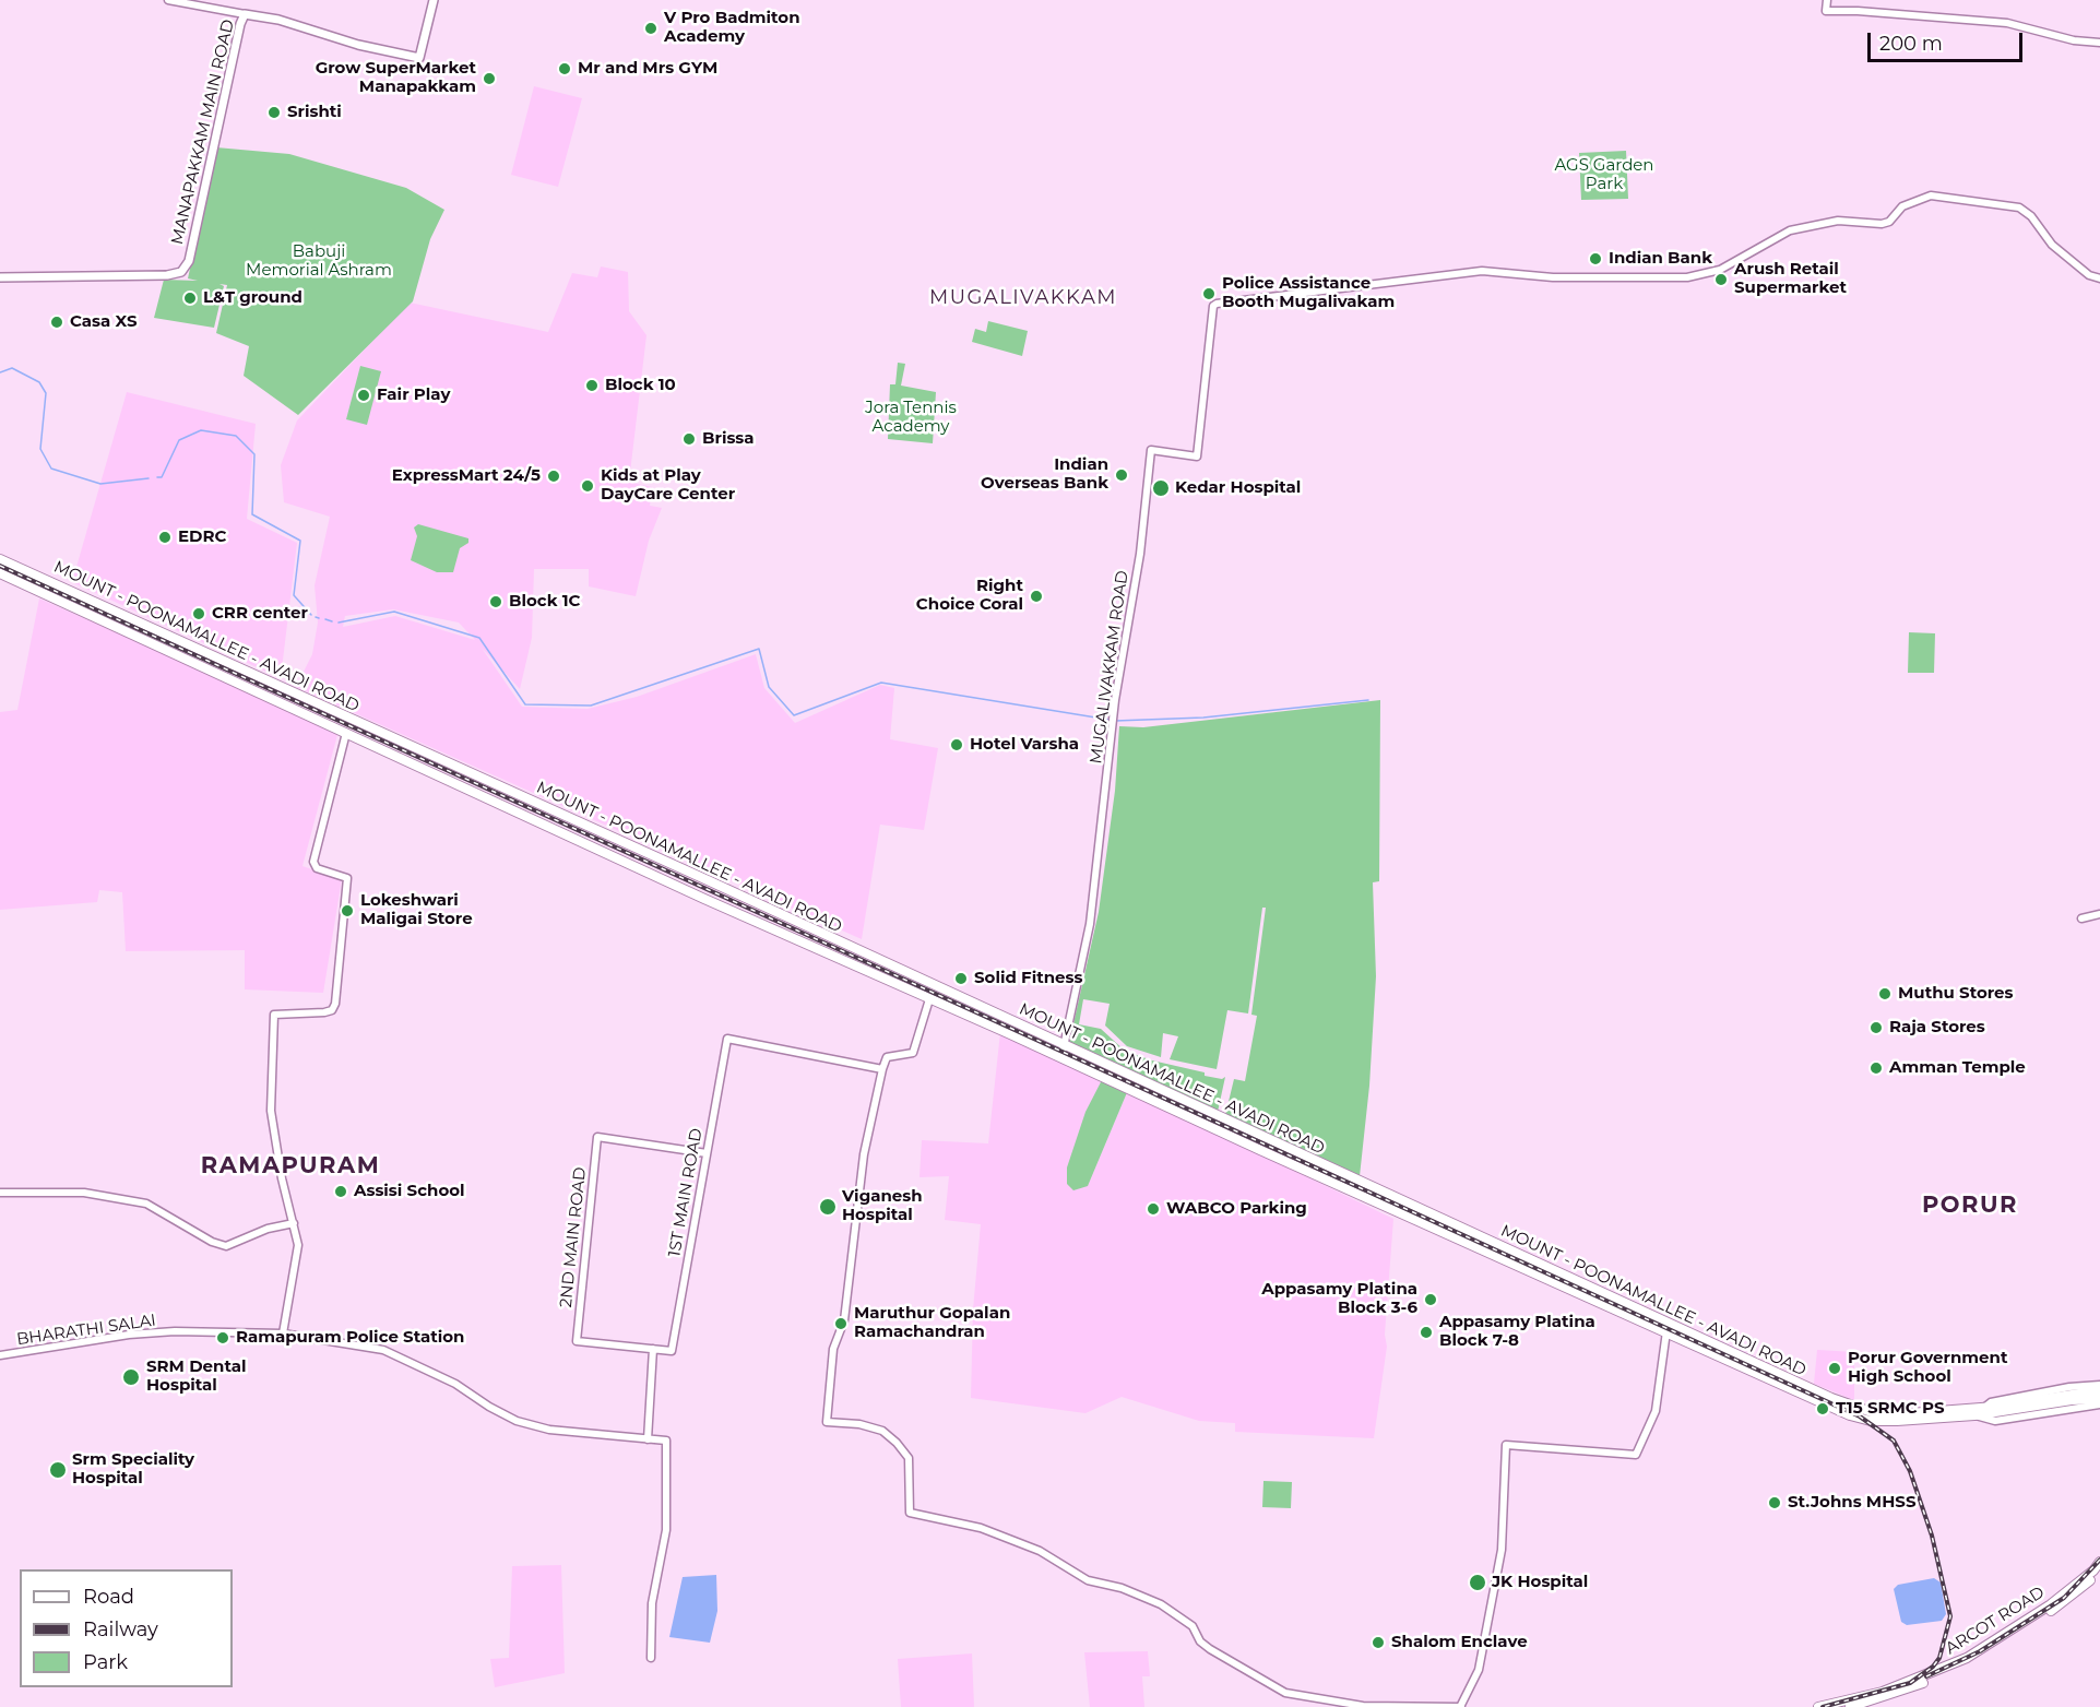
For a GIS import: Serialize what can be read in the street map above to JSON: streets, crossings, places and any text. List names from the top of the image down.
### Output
{
  "streets": {
    "main road": ["MANAPAKKAM MAIN ROAD", "MOUNT - POONAMALLEE - AVADI ROAD", "ARCOT ROAD"],
    "street": [
      "MUGALIVAKKAM ROAD",
      "1ST MAIN ROAD",
      "2ND MAIN ROAD",
      "BHARATHI SALAI"
    ]
  },
  "crossings": [
    ["MOUNT - POONAMALLEE - AVADI ROAD", "MUGALIVAKKAM ROAD"],
    ["1ST MAIN ROAD", "2ND MAIN ROAD"]
  ],
  "districts": ["MUGALIVAKKAM", "RAMAPURAM", "PORUR"],
  "parks": ["AGS Garden Park", "Babuji Memorial Ashram", "Jora Tennis Academy"],
  "places": [
    "V Pro Badmiton Academy",
    "Mr and Mrs GYM",
    "Grow SuperMarket Manapakkam",
    "Srishti",
    "Indian Bank",
    "Arush Retail Supermarket",
    "Police Assistance Booth Mugalivakam",
    "L&T ground",
    "Casa XS",
    "Block 10",
    "Fair Play",
    "Brissa",
    "Indian Overseas Bank",
    "ExpressMart 24/5",
    "Kids at Play DayCare Center",
    "Kedar Hospital",
    "EDRC",
    "Right Choice Coral",
    "Block 1C",
    "CRR center",
    "Hotel Varsha",
    "Lokeshwari Maligai Store",
    "Solid Fitness",
    "Muthu Stores",
    "Raja Stores",
    "Amman Temple",
    "Assisi School",
    "Viganesh Hospital",
    "WABCO Parking",
    "Appasamy Platina Block 3-6",
    "Maruthur Gopalan Ramachandran",
    "Appasamy Platina Block 7-8",
    "Ramapuram Police Station",
    "Porur Government High School",
    "SRM Dental Hospital",
    "T15 SRMC PS",
    "Srm Speciality Hospital",
    "St.Johns MHSS",
    "JK Hospital",
    "Shalom Enclave"
  ],
  "legend": ["Road", "Railway", "Park"],
  "scale_bar": "200 m"
}
